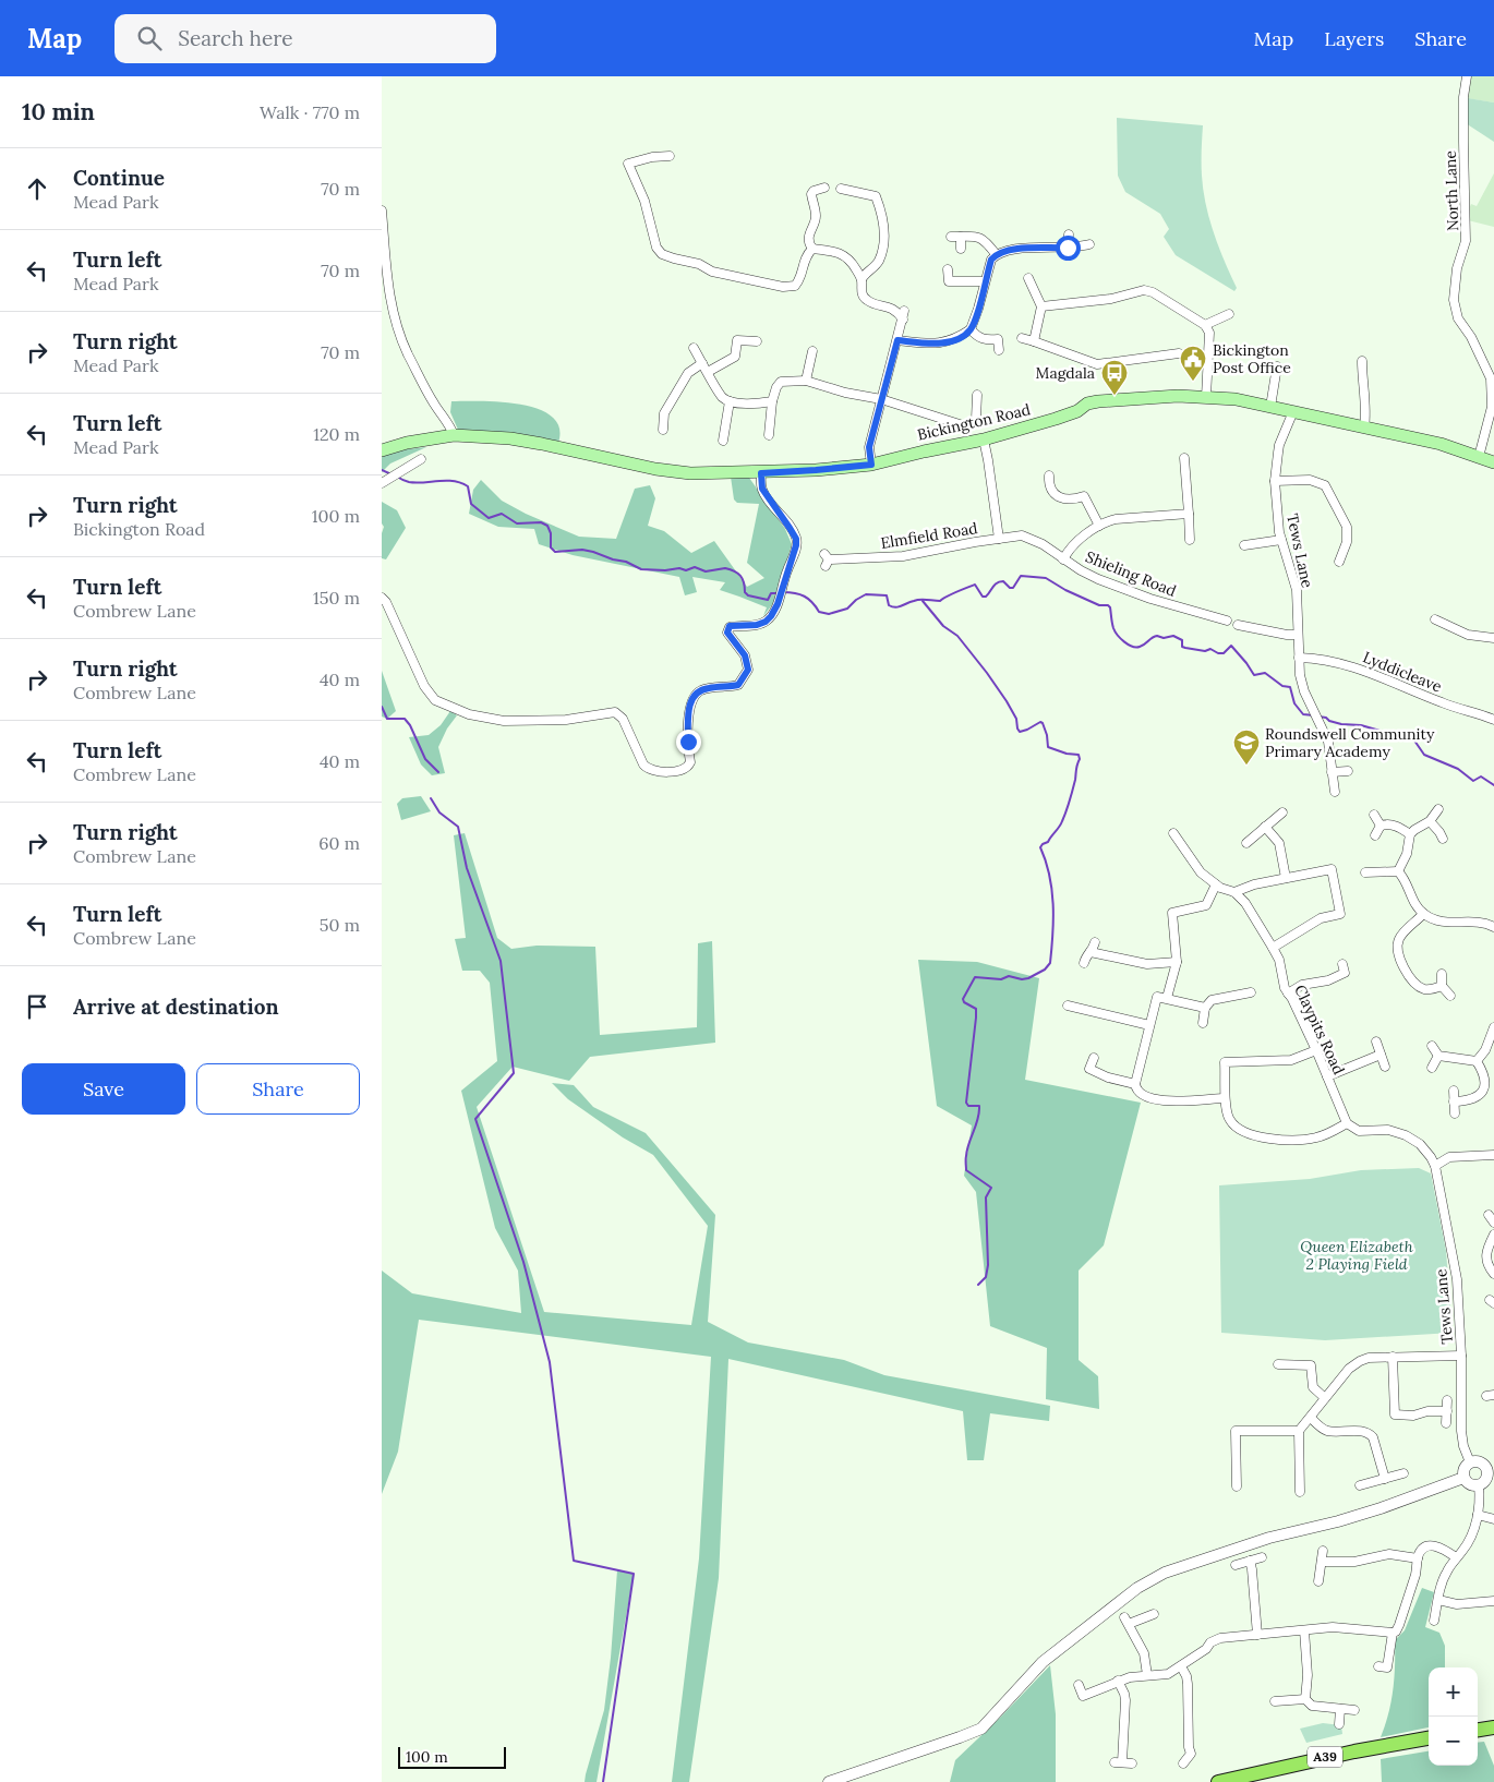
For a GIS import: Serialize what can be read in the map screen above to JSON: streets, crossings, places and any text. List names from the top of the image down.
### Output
{
  "streets": {
    "highway": ["A39"],
    "main road": ["Bickington Road"],
    "street": [
      "North Lane",
      "Elmfield Road",
      "Tews Lane",
      "Shieling Road",
      "Lyddicleave",
      "Claypits Road"
    ]
  },
  "crossings": [
    ["North Lane", "Bickington Road"],
    ["Bickington Road", "Elmfield Road"],
    ["Bickington Road", "Tews Lane"],
    ["Elmfield Road", "Shieling Road"],
    ["Tews Lane", "Lyddicleave"],
    ["Tews Lane", "Claypits Road"]
  ],
  "parks": ["Queen Elizabeth 2 Playing Field"],
  "places": {
    "public building": ["Bickington Post Office"],
    "bus stop": ["Magdala"],
    "school or university": ["Roundswell Community Primary Academy"]
  },
  "scale_bar": "100 m",
  "page": {
    "header": "Map",
    "search": "Search here",
    "nav": ["Map", "Layers", "Share"],
    "heading": ["10 min", "Walk · 770 m"],
    "list": [
      ["Continue", "Mead Park", "70 m"],
      ["Turn left", "Mead Park", "70 m"],
      ["Turn right", "Mead Park", "70 m"],
      ["Turn left", "Mead Park", "120 m"],
      ["Turn right", "Bickington Road", "100 m"],
      ["Turn left", "Combrew Lane", "150 m"],
      ["Turn right", "Combrew Lane", "40 m"],
      ["Turn left", "Combrew Lane", "40 m"],
      ["Turn right", "Combrew Lane", "60 m"],
      ["Turn left", "Combrew Lane", "50 m"],
      "Arrive at destination"
    ],
    "buttons": ["Save", "Share"],
    "map_buttons": ["+", "−"],
    "scale": "100 m"
  }
}
